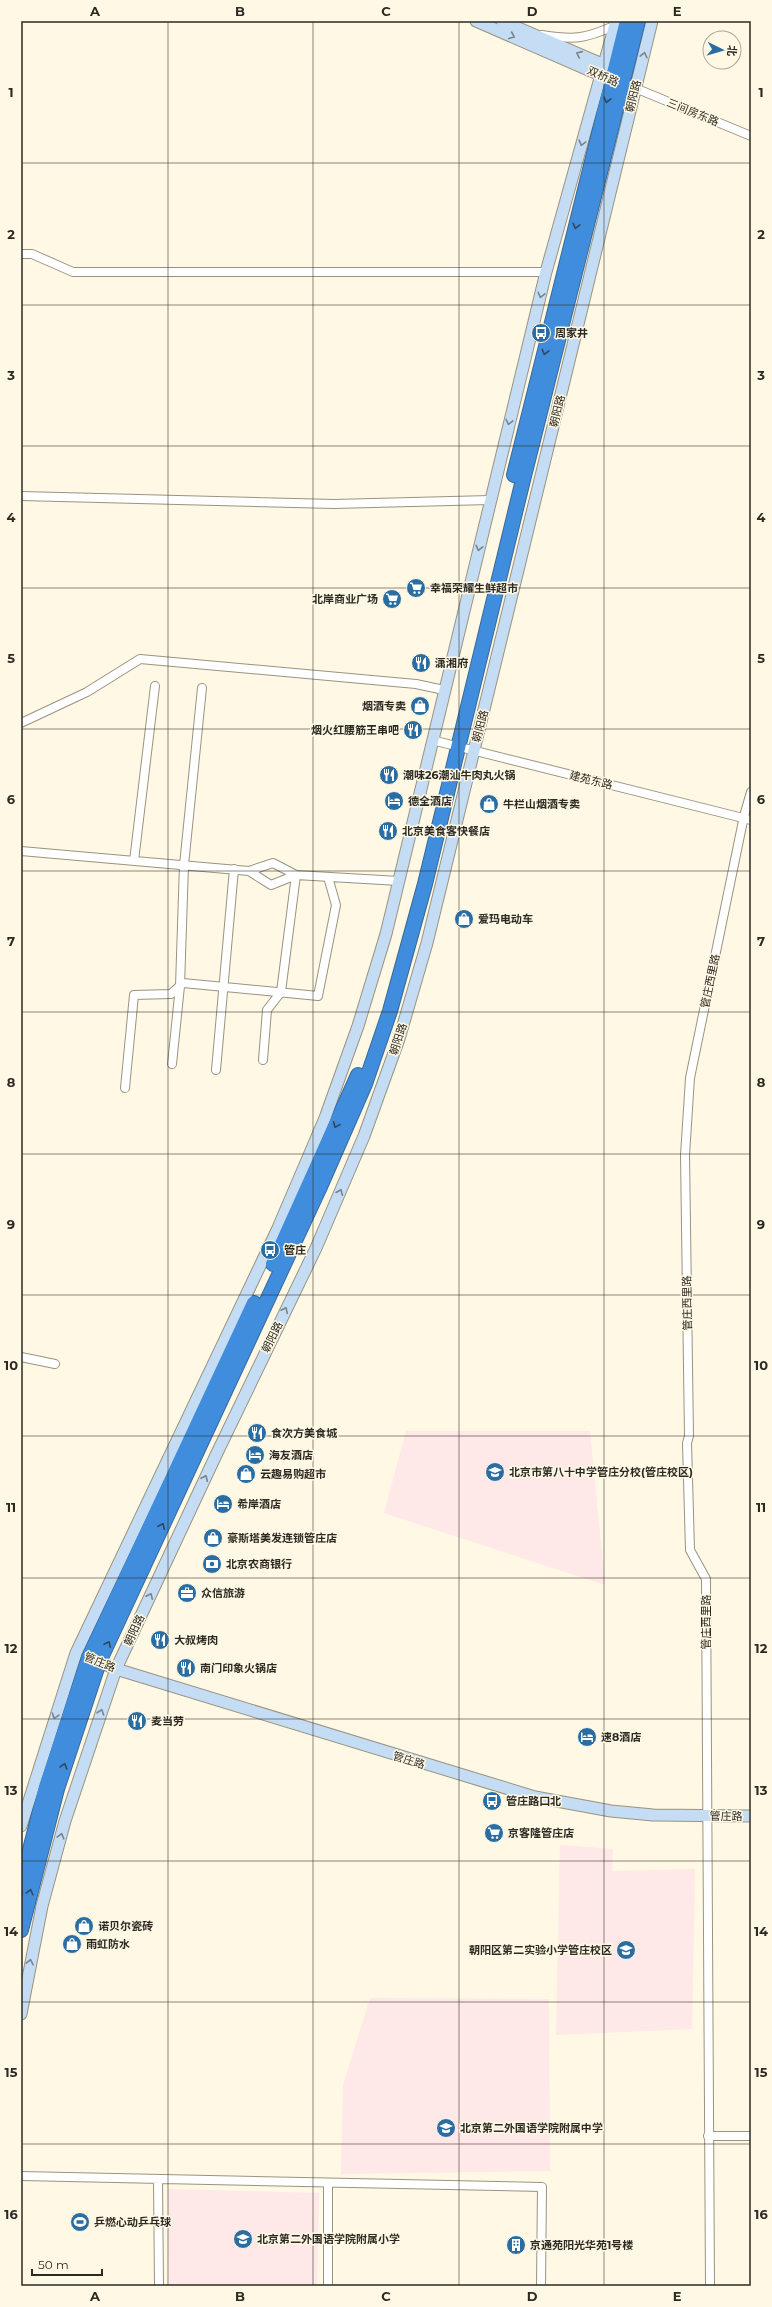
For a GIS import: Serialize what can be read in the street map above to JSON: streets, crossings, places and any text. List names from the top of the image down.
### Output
{
  "streets": {
    "highway": ["朝阳路"],
    "street": [
      "双桥路",
      "三间房东路",
      "建苑东路",
      "管庄西里路",
      "管庄路"
    ]
  },
  "crossings": [
    ["双桥路", "朝阳路"],
    ["双桥路", "三间房东路"],
    ["朝阳路", "三间房东路"],
    ["朝阳路", "建苑东路"],
    ["朝阳路", "管庄路"],
    ["建苑东路", "管庄西里路"],
    ["管庄西里路", "管庄路"]
  ],
  "places": {
    "bus stop": ["周家井", "管庄", "管庄路口北"],
    "supermarket": ["幸福荣耀生鲜超市", "北岸商业广场", "京客隆管庄店"],
    "restaurant": [
      "潇湘府",
      "烟火红腰筋王串吧",
      "潮味26潮汕牛肉丸火锅",
      "北京美食客快餐店",
      "食次方美食城",
      "大叔烤肉",
      "南门印象火锅店",
      "麦当劳"
    ],
    "shop": [
      "烟酒专卖",
      "牛栏山烟酒专卖",
      "爱玛电动车",
      "云趣易购超市",
      "豪斯塔美发连锁管庄店",
      "诺贝尔瓷砖",
      "雨虹防水"
    ],
    "hotel": [
      "德全酒店",
      "海友酒店",
      "希岸酒店",
      "速8酒店"
    ],
    "school or university": [
      "北京市第八十中学管庄分校(管庄校区)",
      "朝阳区第二实验小学管庄校区",
      "北京第二外国语学院附属中学",
      "北京第二外国语学院附属小学"
    ],
    "bank": ["北京农商银行"],
    "office": ["众信旅游"],
    "sports": ["乒燃心动乒乓球"],
    "building": ["京通苑阳光华苑1号楼"]
  },
  "scale_bar": "50 m",
  "north": "right",
  "grid": {
    "columns": [
      "A",
      "B",
      "C",
      "D",
      "E"
    ],
    "rows": [
      "1",
      "2",
      "3",
      "4",
      "5",
      "6",
      "7",
      "8",
      "9",
      "10",
      "11",
      "12",
      "13",
      "14",
      "15",
      "16"
    ]
  }
}
